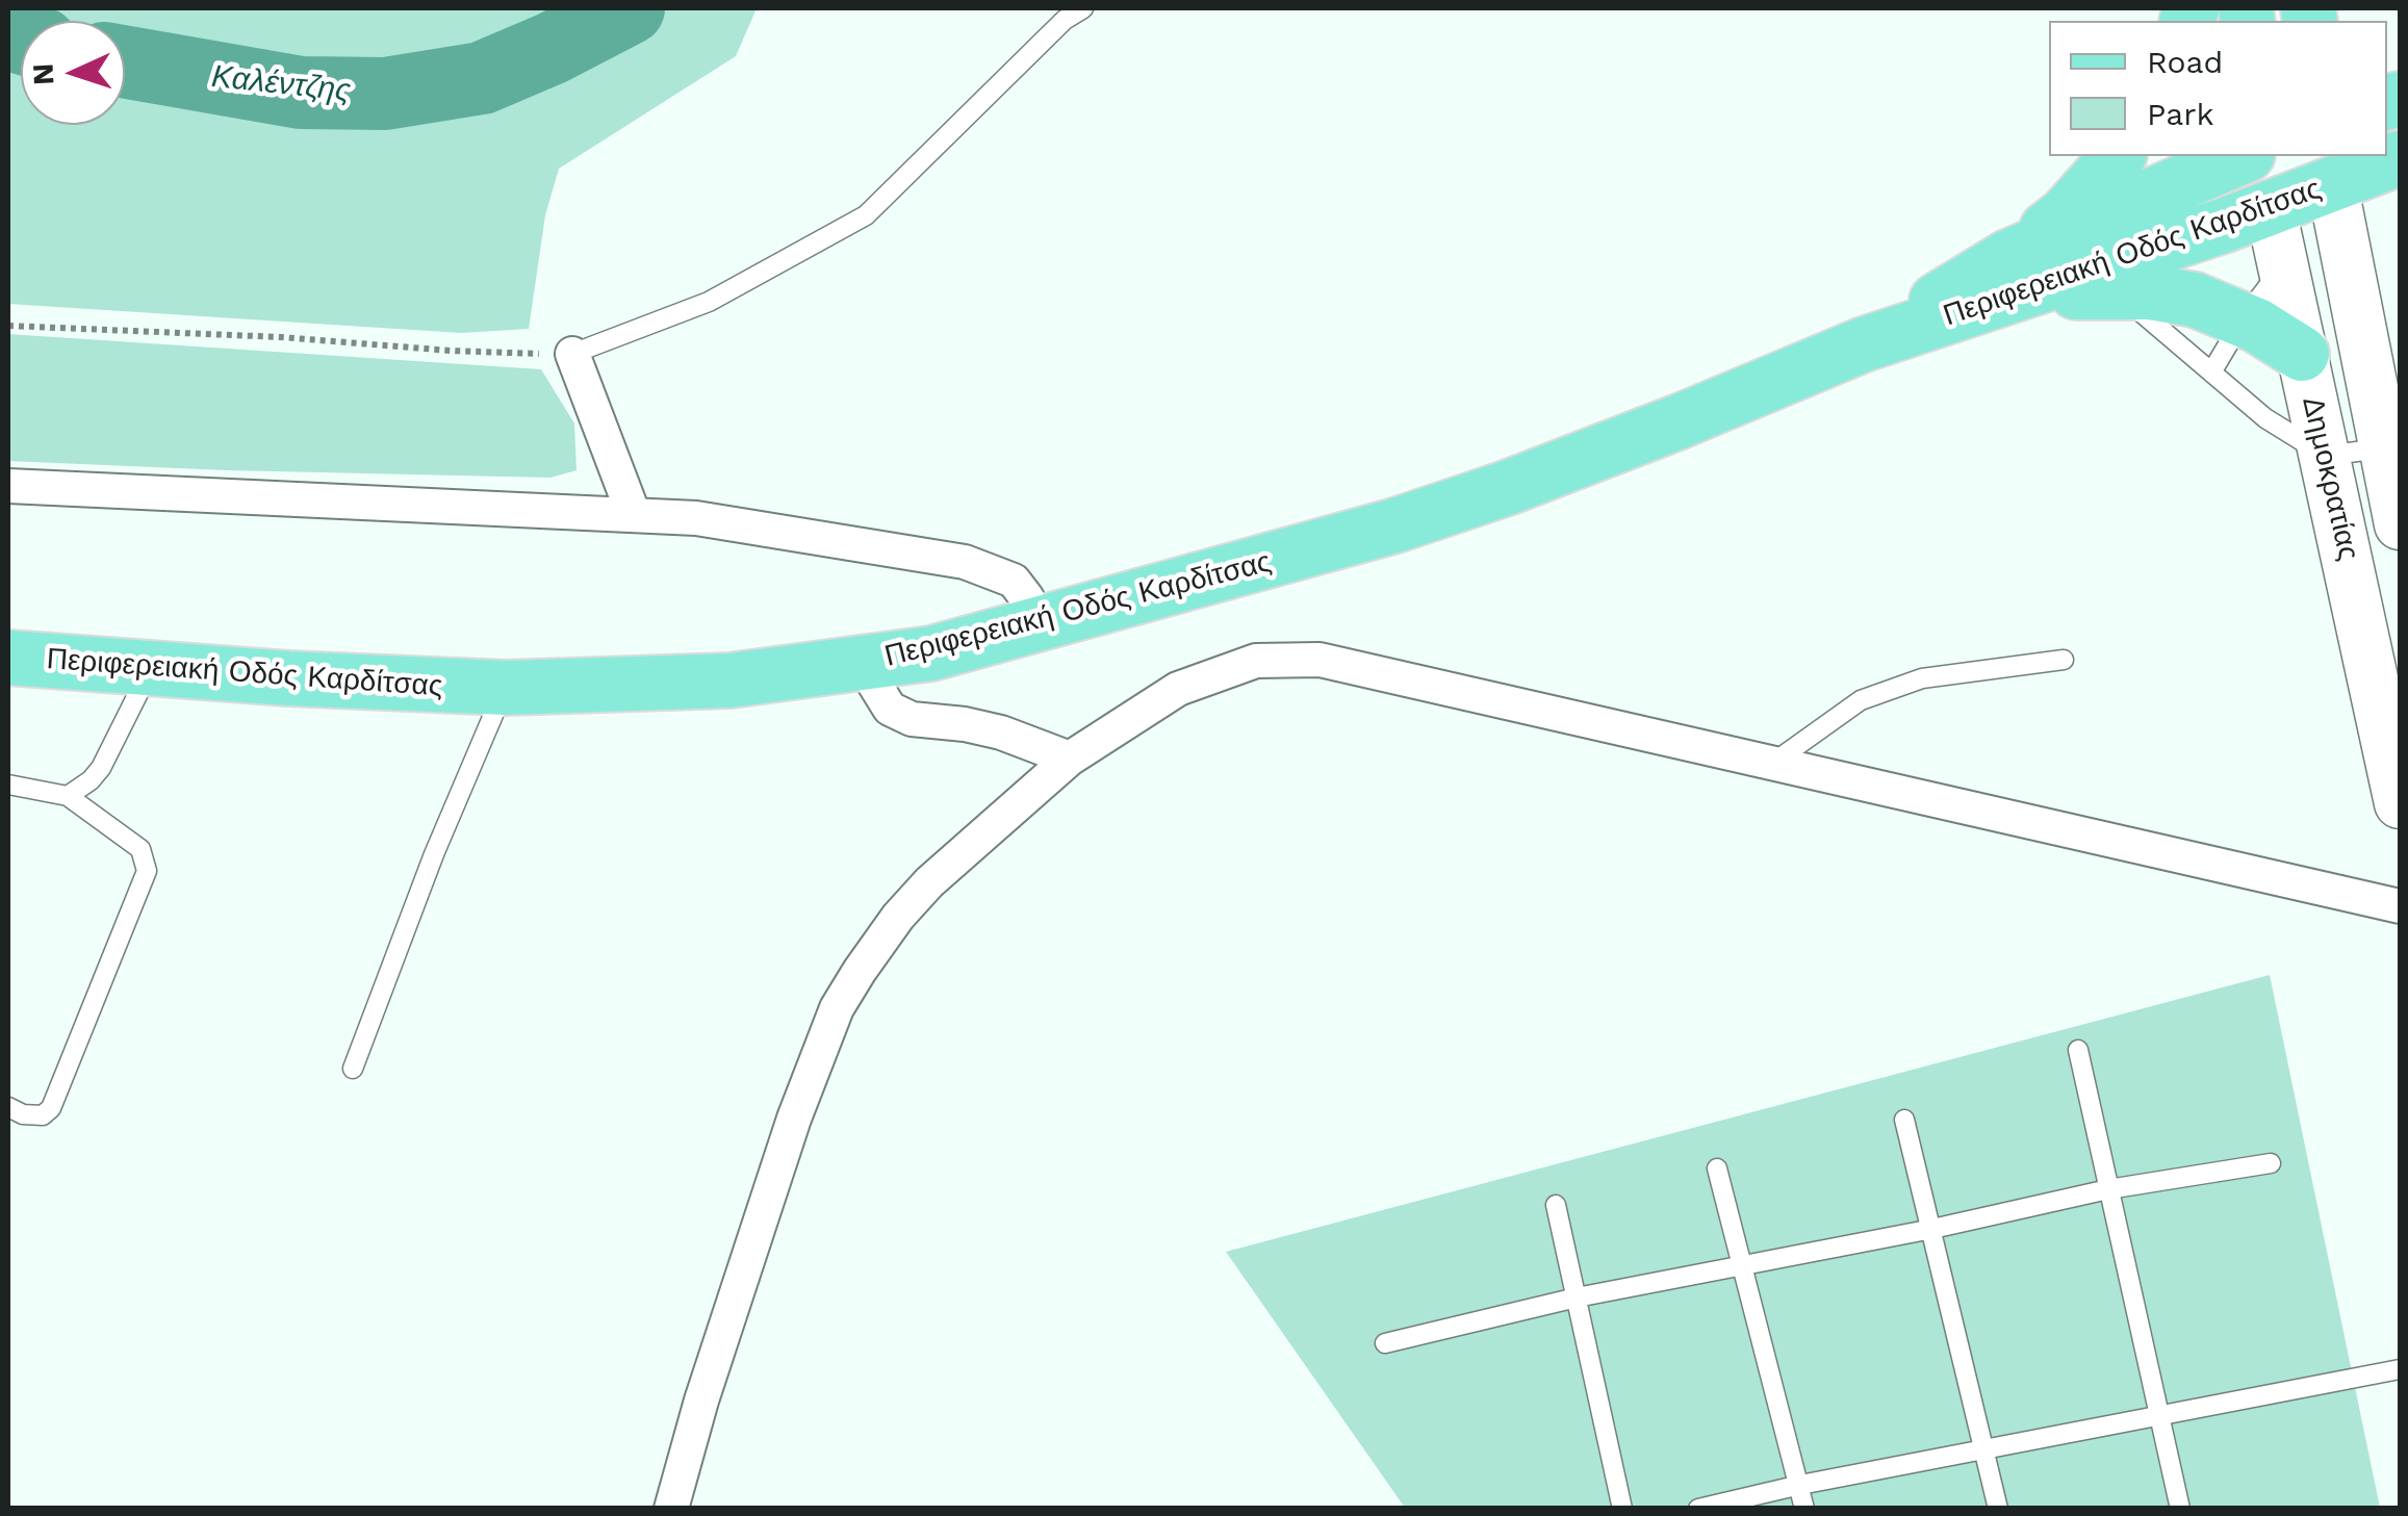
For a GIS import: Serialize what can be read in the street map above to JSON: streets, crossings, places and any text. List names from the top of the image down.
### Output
{
  "streets": {
    "main road": ["Περιφερειακή Οδός Καρδίτσας", "Δημοκρατίας"]
  },
  "crossings": [
    ["Περιφερειακή Οδός Καρδίτσας", "Δημοκρατίας"]
  ],
  "water": ["Καλέντζης"],
  "legend": ["Road", "Park"],
  "north": "left"
}
